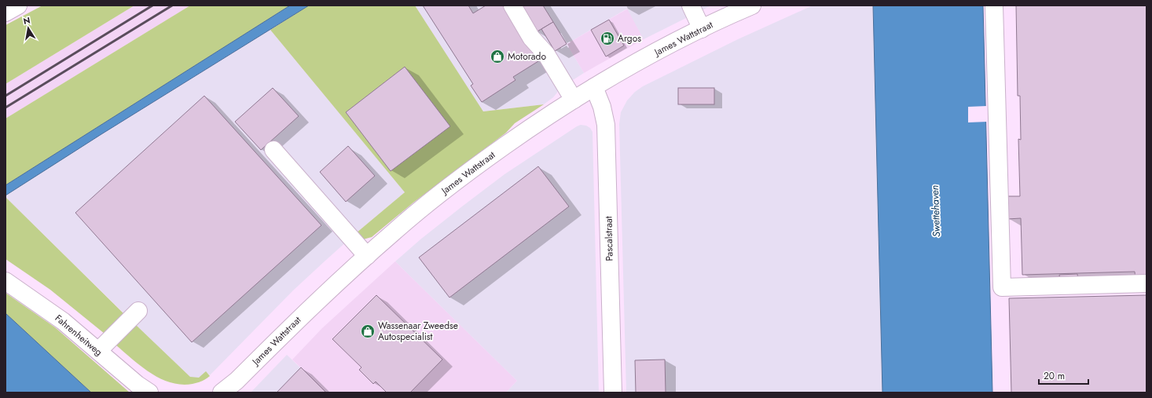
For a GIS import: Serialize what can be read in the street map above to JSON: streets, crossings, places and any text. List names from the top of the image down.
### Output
{
  "streets": {
    "street": ["James Wattstraat", "Pascalstraat", "Fahrenheitweg"]
  },
  "crossings": [
    ["James Wattstraat", "Pascalstraat"]
  ],
  "water": ["Swettehaven"],
  "places": {
    "fuel station": ["Argos"],
    "shop": ["Motorado", "Wassenaar Zweedse Autospecialist"]
  },
  "scale_bar": "20 m",
  "north": "top"
}
